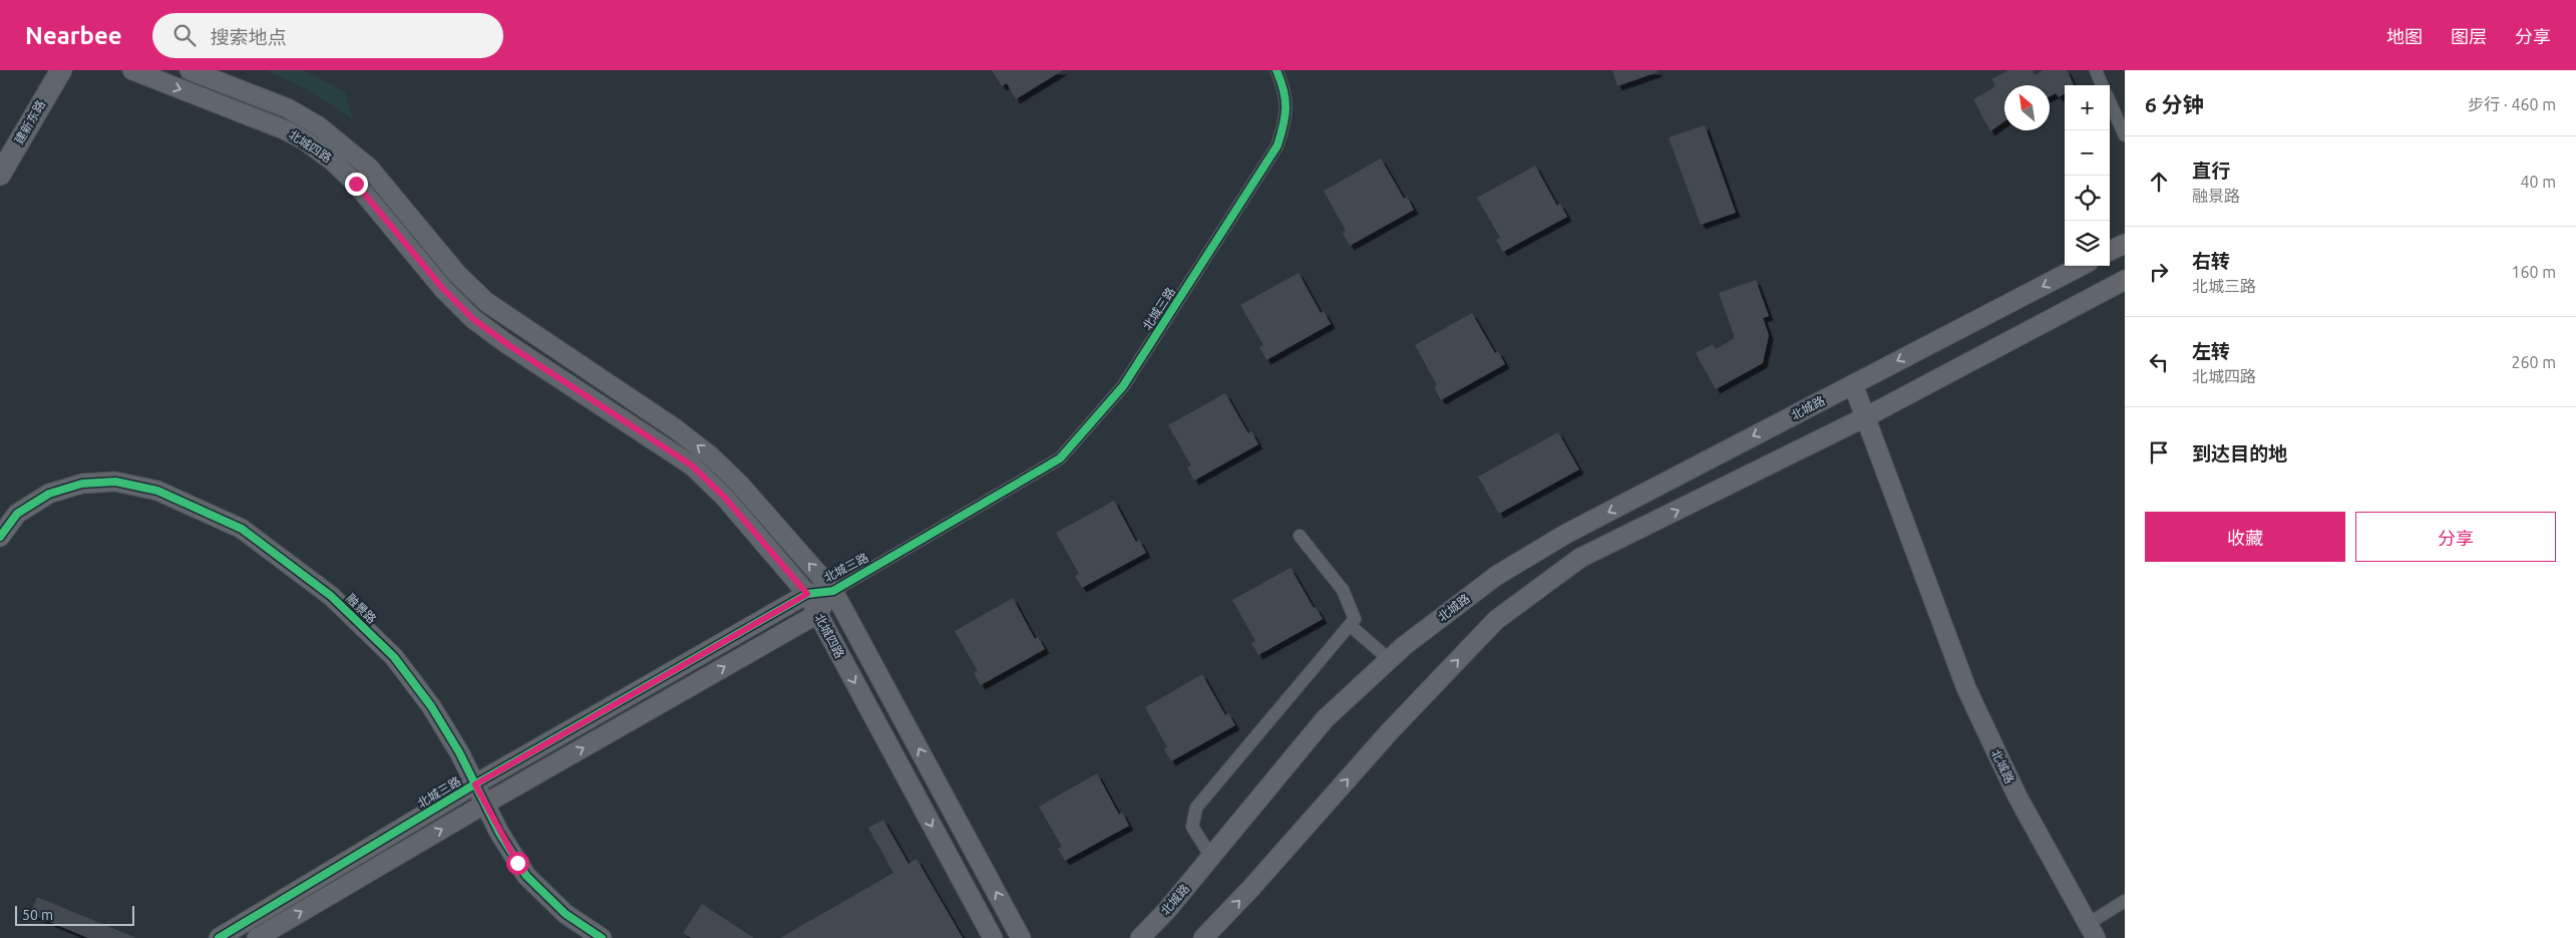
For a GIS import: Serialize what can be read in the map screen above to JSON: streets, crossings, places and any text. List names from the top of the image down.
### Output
{
  "streets": {
    "main road": [
      "建新东路",
      "北城四路",
      "北城三路",
      "北城路",
      "融景路"
    ]
  },
  "crossings": [
    ["北城四路", "北城三路"],
    ["北城三路", "融景路"]
  ],
  "scale_bar": "50 m",
  "north": "top left",
  "page": {
    "header": "Nearbee",
    "search": "搜索地点",
    "nav": ["地图", "图层", "分享"],
    "heading": ["6 分钟", "步行 · 460 m"],
    "map_buttons": ["+", "−"],
    "list": [
      ["直行", "融景路", "40 m"],
      ["右转", "北城三路", "160 m"],
      ["左转", "北城四路", "260 m"],
      "到达目的地"
    ],
    "buttons": ["收藏", "分享"],
    "scale": "50 m"
  }
}
